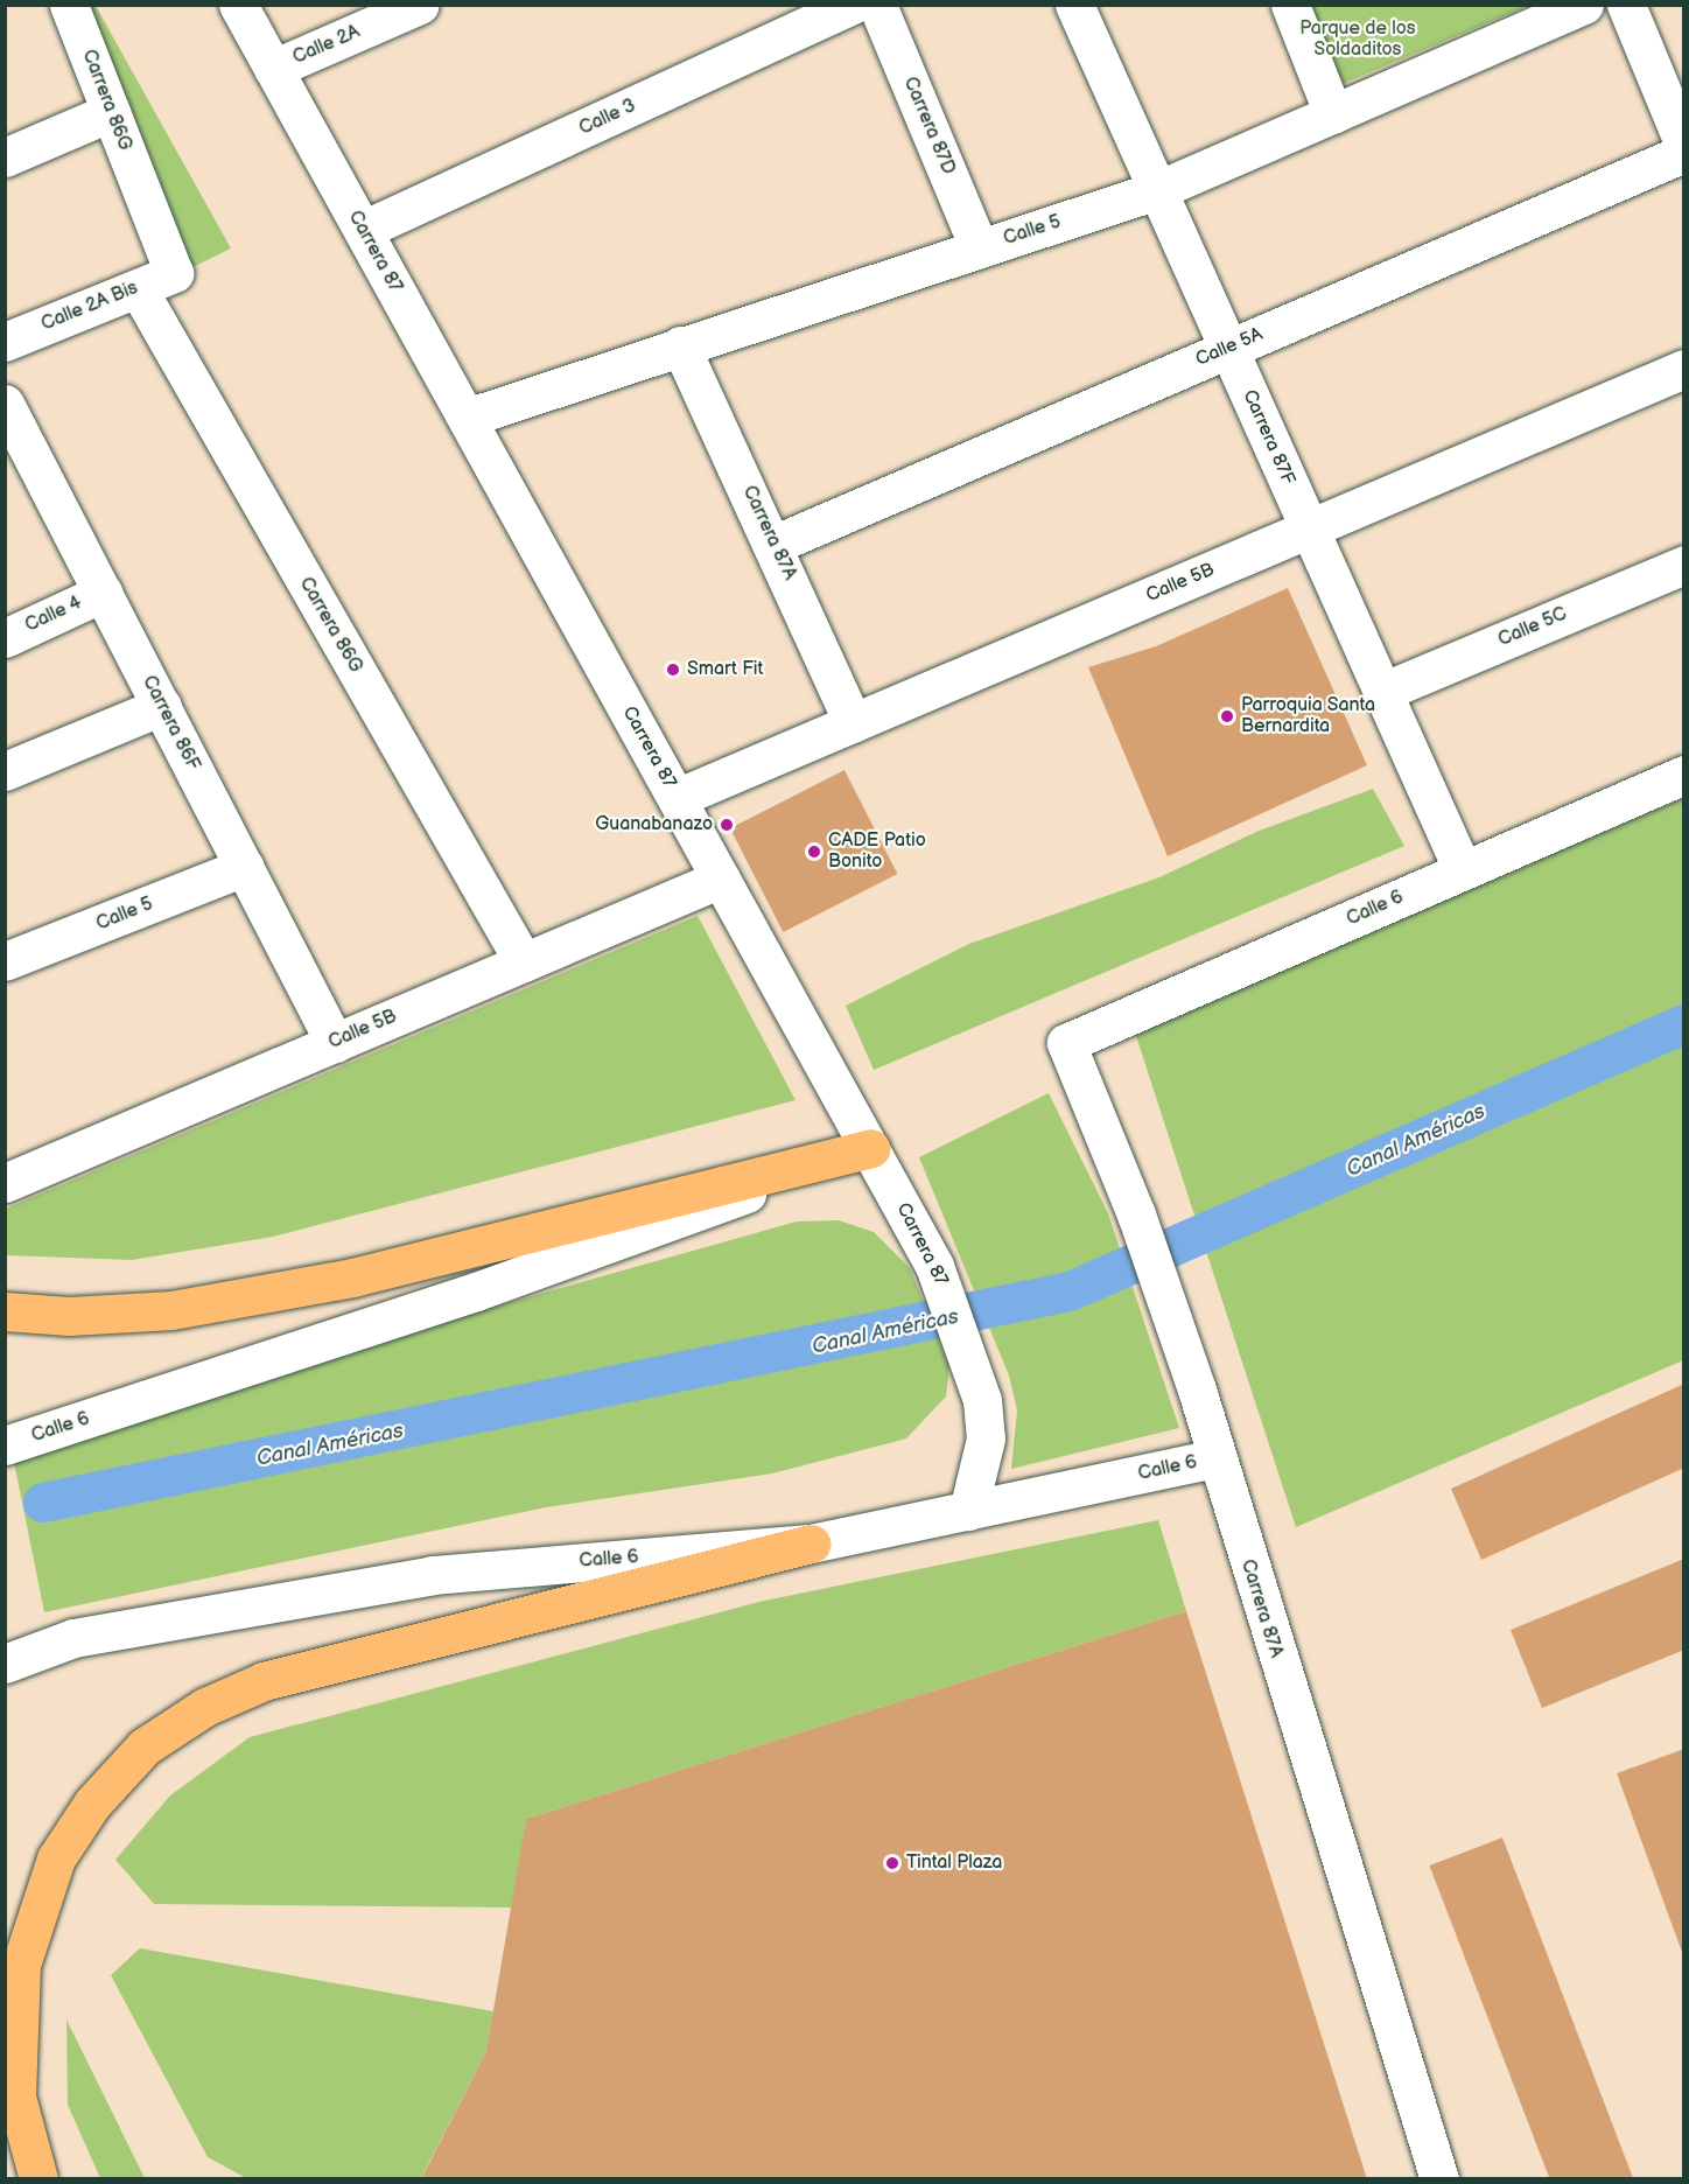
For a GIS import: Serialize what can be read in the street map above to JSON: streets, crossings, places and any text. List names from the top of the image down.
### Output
{
  "streets": {
    "street": [
      "Calle 2A",
      "Carrera 86G",
      "Calle 3",
      "Carrera 87D",
      "Calle 5",
      "Carrera 87",
      "Calle 2A Bis",
      "Calle 5A",
      "Carrera 87F",
      "Carrera 87A",
      "Calle 5B",
      "Calle 4",
      "Calle 5C",
      "Carrera 86F",
      "Calle 6"
    ]
  },
  "crossings": [
    ["Calle 2A", "Carrera 87"],
    ["Carrera 86G", "Calle 2A Bis"],
    ["Carrera 86G", "Calle 5B"],
    ["Calle 3", "Carrera 87"],
    ["Carrera 87D", "Calle 5"],
    ["Calle 5", "Carrera 87"],
    ["Calle 5", "Carrera 87F"],
    ["Calle 5", "Carrera 87A"],
    ["Calle 5", "Carrera 86F"],
    ["Carrera 87", "Calle 5B"],
    ["Carrera 87", "Calle 6"],
    ["Calle 5A", "Carrera 87F"],
    ["Calle 5A", "Carrera 87A"],
    ["Carrera 87F", "Calle 5B"],
    ["Carrera 87F", "Calle 5C"],
    ["Carrera 87F", "Calle 6"],
    ["Carrera 87A", "Calle 5B"],
    ["Carrera 87A", "Calle 6"],
    ["Calle 5B", "Carrera 86F"],
    ["Calle 4", "Carrera 86F"]
  ],
  "water": ["Canal Américas"],
  "parks": ["Parque de los Soldaditos"],
  "places": [
    "Smart Fit",
    "Parroquia Santa Bernardita",
    "Guanabanazo",
    "CADE Patio Bonito",
    "Tintal Plaza"
  ]
}
